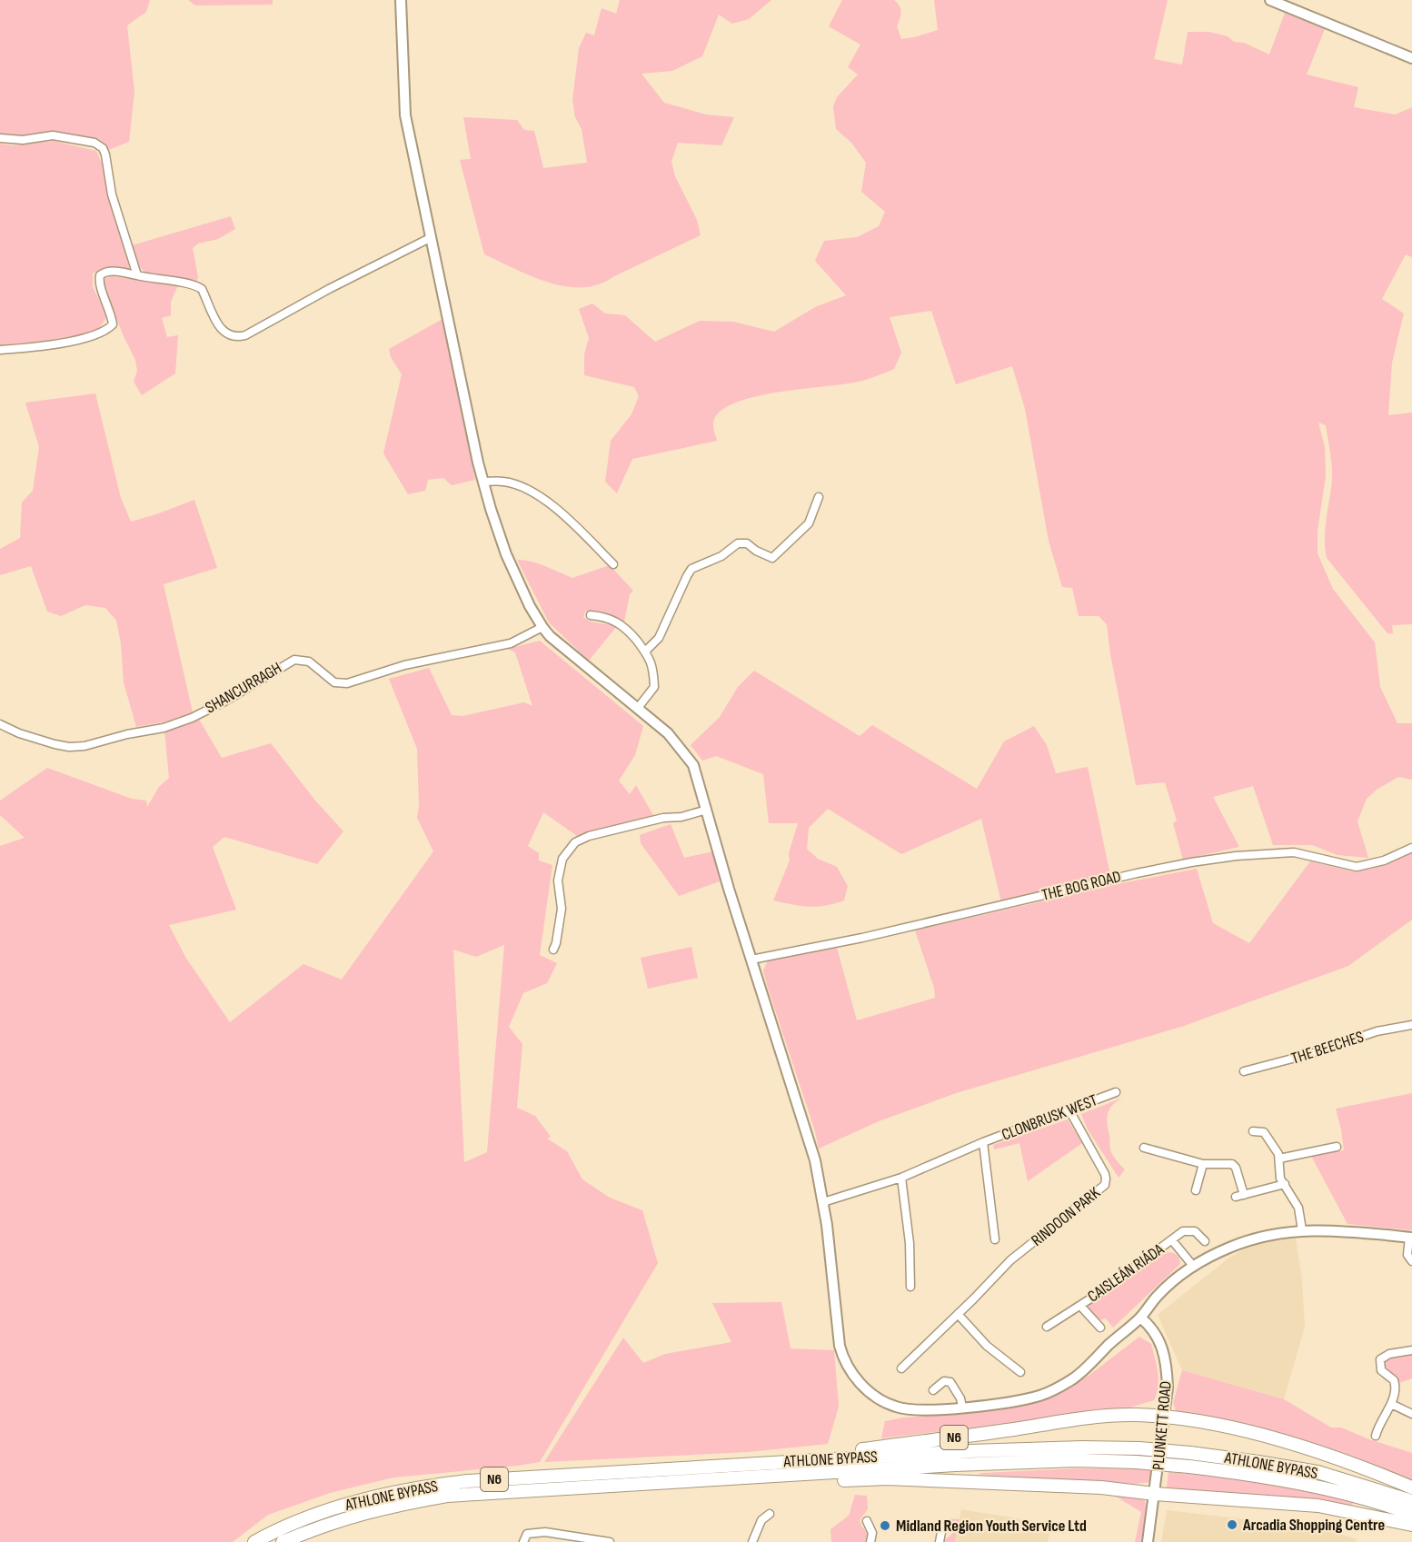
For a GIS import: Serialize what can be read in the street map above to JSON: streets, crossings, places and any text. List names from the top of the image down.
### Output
{
  "streets": {
    "highway": ["N6", "ATHLONE BYPASS"],
    "street": [
      "SHANCURRAGH",
      "THE BOG ROAD",
      "THE BEECHES",
      "CLONBRUSK WEST",
      "RINDOON PARK",
      "CAISLEÁN RIÁDA",
      "PLUNKETT ROAD"
    ]
  },
  "crossings": [
    ["CLONBRUSK WEST", "RINDOON PARK"],
    ["PLUNKETT ROAD", "N6"],
    ["N6", "ATHLONE BYPASS"]
  ],
  "places": ["Arcadia Shopping Centre", "Midland Region Youth Service Ltd"]
}
